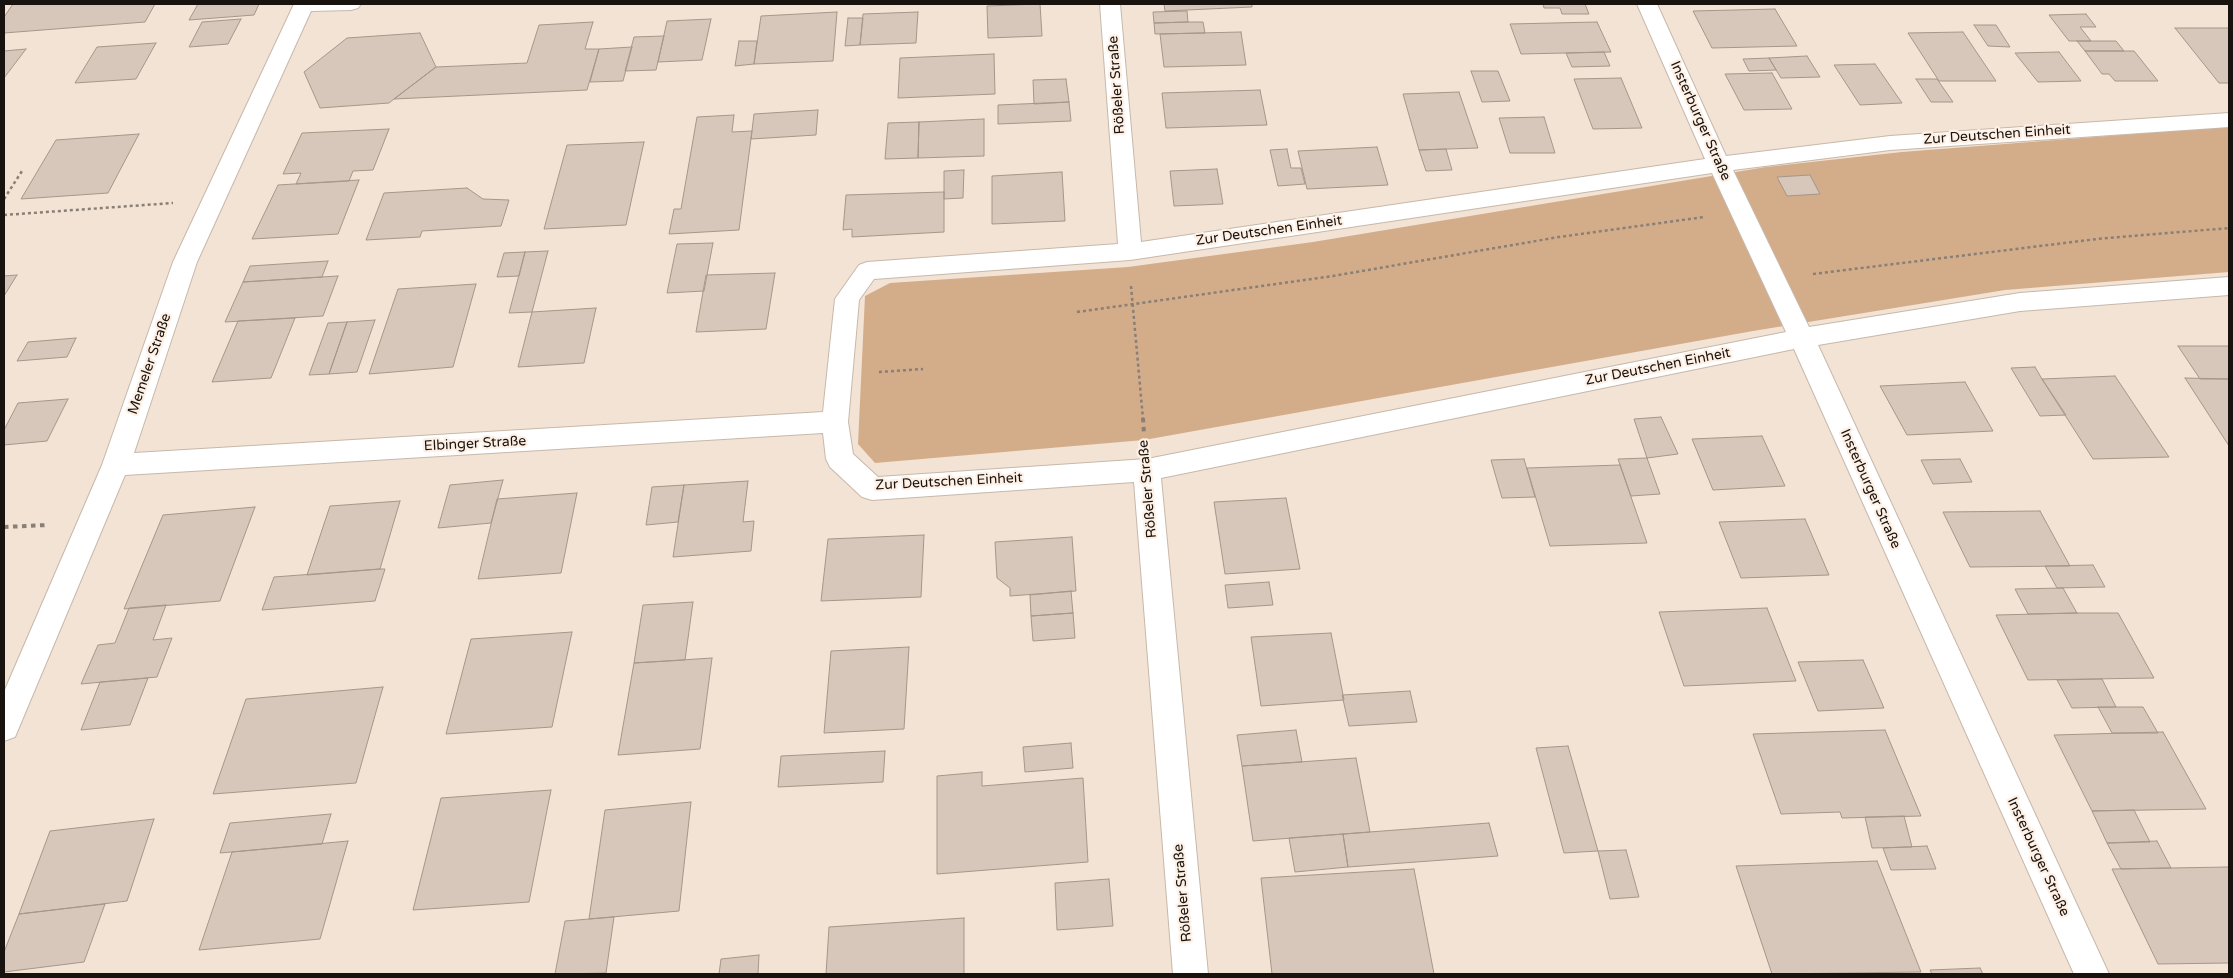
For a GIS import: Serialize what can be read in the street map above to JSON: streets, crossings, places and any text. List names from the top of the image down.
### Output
{
  "streets": {
    "street": [
      "Rößeler Straße",
      "Insterburger Straße",
      "Zur Deutschen Einheit",
      "Memeler Straße",
      "Elbinger Straße"
    ]
  },
  "crossings": [
    ["Rößeler Straße", "Zur Deutschen Einheit"],
    ["Insterburger Straße", "Zur Deutschen Einheit"],
    ["Zur Deutschen Einheit", "Elbinger Straße"],
    ["Memeler Straße", "Elbinger Straße"]
  ]
}
